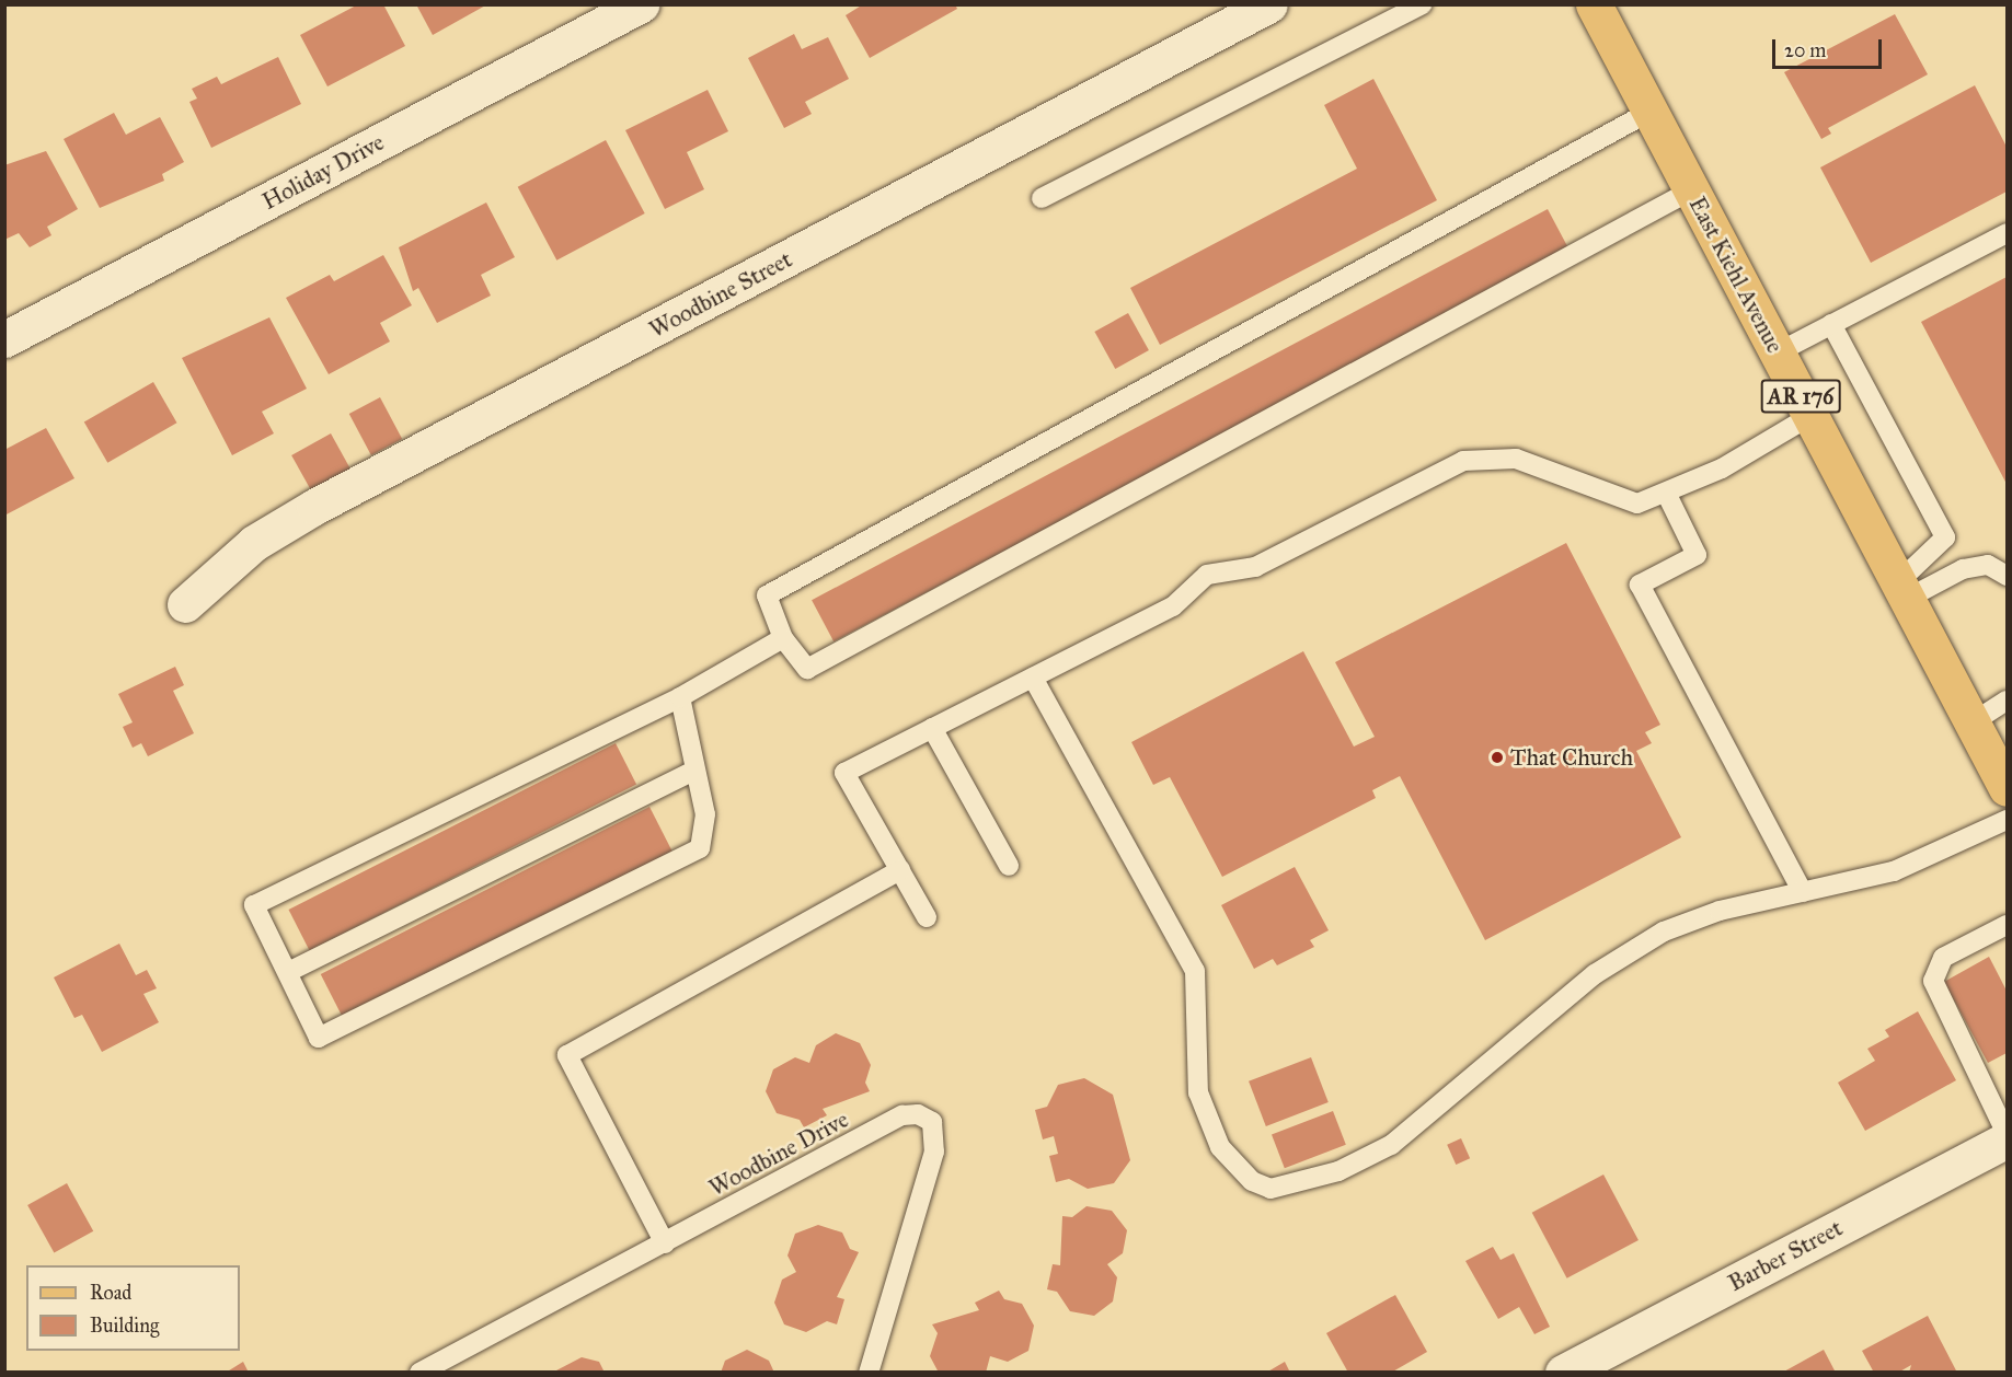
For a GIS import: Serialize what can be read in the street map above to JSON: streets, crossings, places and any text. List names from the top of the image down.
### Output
{
  "streets": {
    "main road": ["East Kiehl Avenue", "AR 176"],
    "street": ["Holiday Drive", "Woodbine Street", "Barber Street"],
    "lane": ["Woodbine Drive"]
  },
  "places": ["That Church"],
  "legend": ["Road", "Building"],
  "scale_bar": "20 m"
}
